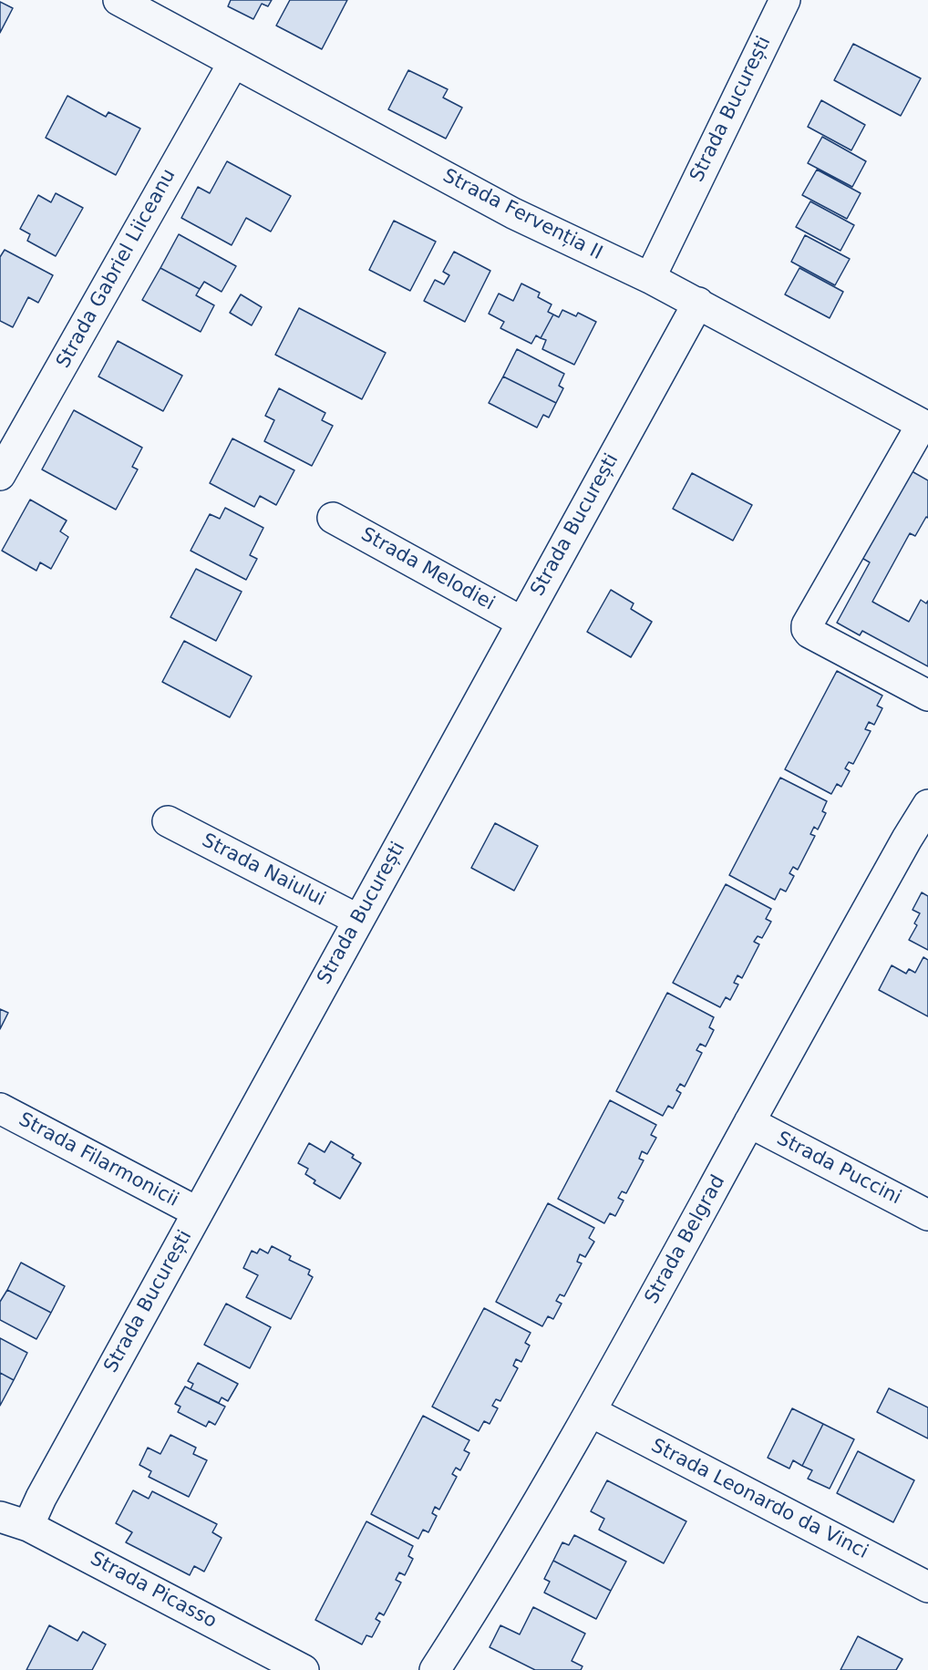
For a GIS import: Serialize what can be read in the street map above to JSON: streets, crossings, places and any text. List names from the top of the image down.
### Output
{
  "streets": {
    "street": [
      "Strada București",
      "Strada Fervenția II",
      "Strada Gabriel Liiceanu",
      "Strada Melodiei",
      "Strada Naiului",
      "Strada Filarmonicii",
      "Strada Puccini",
      "Strada Belgrad",
      "Strada Leonardo da Vinci",
      "Strada Picasso"
    ]
  },
  "crossings": [
    ["Strada București", "Strada Fervenția II"],
    ["Strada București", "Strada Melodiei"],
    ["Strada București", "Strada Naiului"],
    ["Strada București", "Strada Filarmonicii"],
    ["Strada București", "Strada Picasso"],
    ["Strada Fervenția II", "Strada Gabriel Liiceanu"],
    ["Strada Puccini", "Strada Belgrad"],
    ["Strada Belgrad", "Strada Leonardo da Vinci"]
  ]
}
